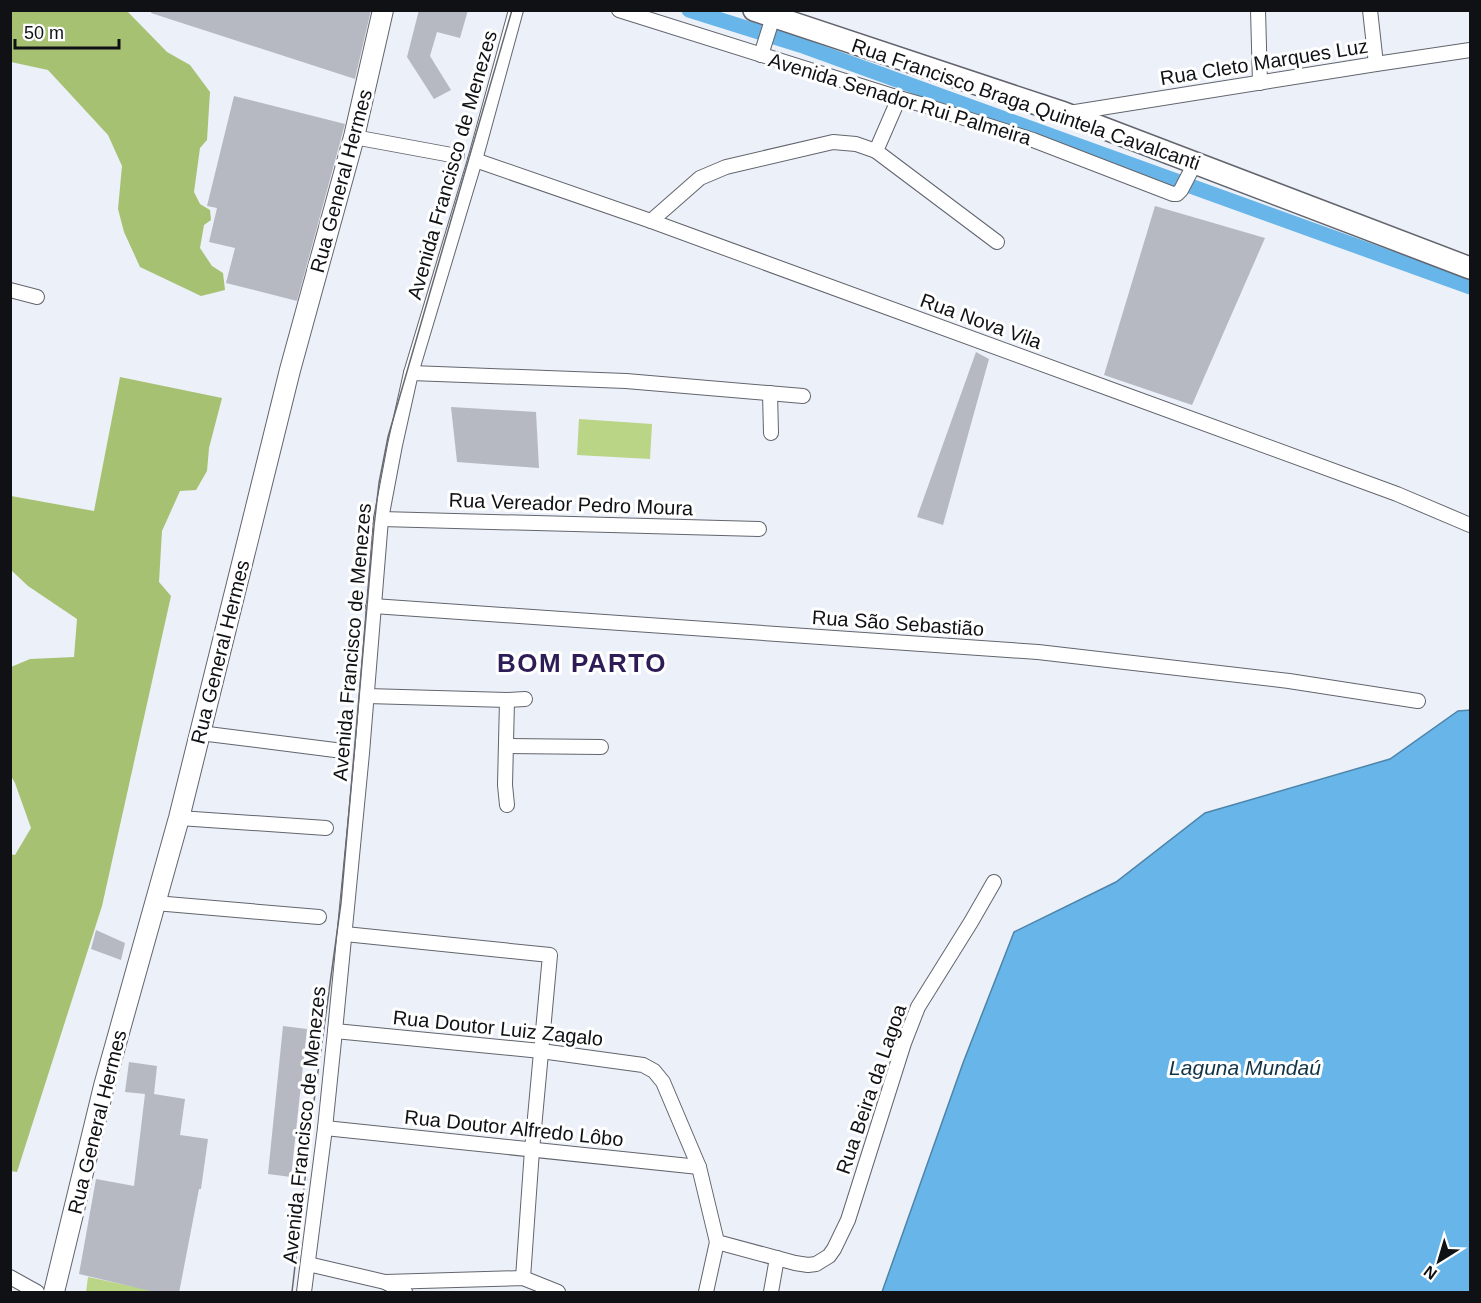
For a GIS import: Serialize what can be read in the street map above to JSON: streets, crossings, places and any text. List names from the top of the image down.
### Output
{
  "streets": {
    "main road": ["Rua Francisco Braga Quintela Cavalcanti"],
    "street": [
      "Rua Cleto Marques Luz",
      "Avenida Senador Rui Palmeira",
      "Avenida Francisco de Menezes",
      "Rua General Hermes",
      "Rua Nova Vila",
      "Rua Vereador Pedro Moura",
      "Rua São Sebastião",
      "Rua Doutor Luiz Zagalo",
      "Rua Beira da Lagoa",
      "Rua Doutor Alfredo Lôbo"
    ]
  },
  "crossings": [
    ["Rua Cleto Marques Luz", "Rua Francisco Braga Quintela Cavalcanti"],
    ["Avenida Senador Rui Palmeira", "Rua Francisco Braga Quintela Cavalcanti"],
    ["Avenida Francisco de Menezes", "Rua Nova Vila"],
    ["Avenida Francisco de Menezes", "Rua Vereador Pedro Moura"],
    ["Avenida Francisco de Menezes", "Rua São Sebastião"],
    ["Avenida Francisco de Menezes", "Rua Doutor Luiz Zagalo"],
    ["Avenida Francisco de Menezes", "Rua Doutor Alfredo Lôbo"],
    ["Rua Doutor Luiz Zagalo", "Rua Doutor Alfredo Lôbo"]
  ],
  "districts": ["BOM PARTO"],
  "water": ["Laguna Mundaú"],
  "scale_bar": "50 m",
  "north": "bottom left"
}
